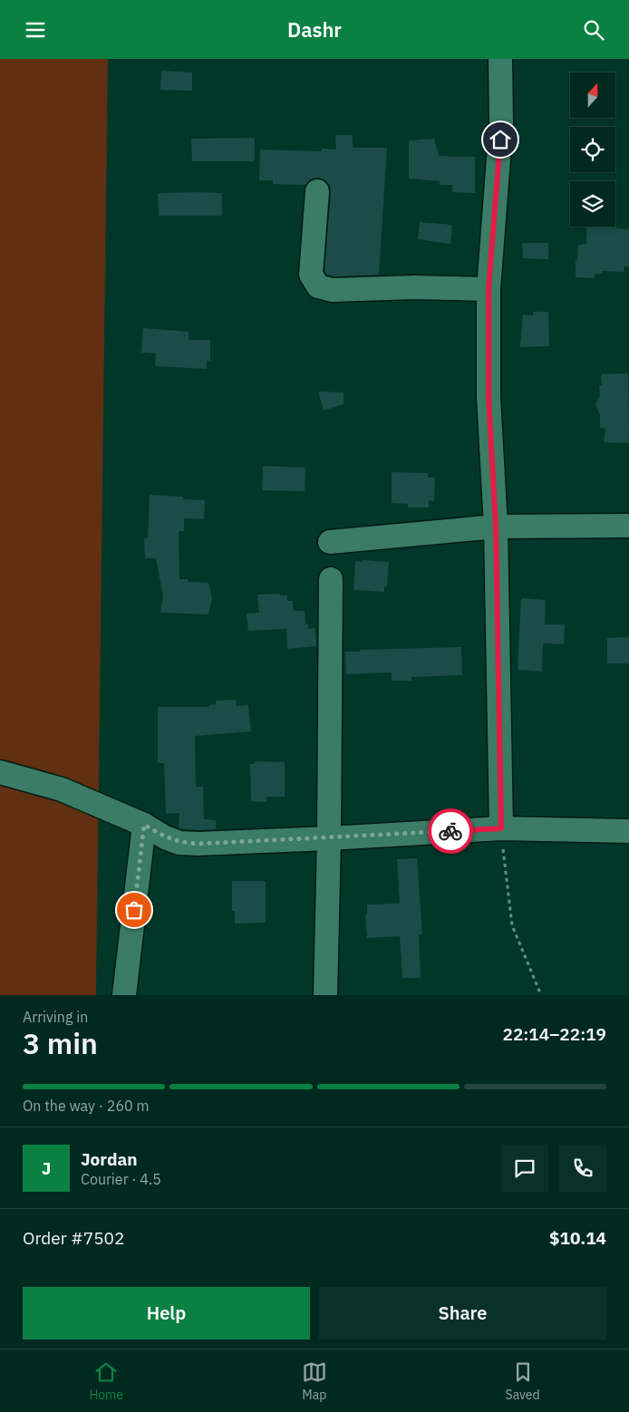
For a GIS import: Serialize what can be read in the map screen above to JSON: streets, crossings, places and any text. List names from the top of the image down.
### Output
{
  "north": "top",
  "page": {
    "header": "Dashr",
    "heading": ["3 min", "Arriving in", "22:14–22:19"],
    "panel": [
      "Jordan",
      "Courier · 4.5",
      "Order #7502",
      "$10.14"
    ],
    "bar": "On the way · 260 m",
    "round": "J",
    "buttons": ["Help", "Share"],
    "tabs": ["Home", "Map", "Saved"]
  }
}
